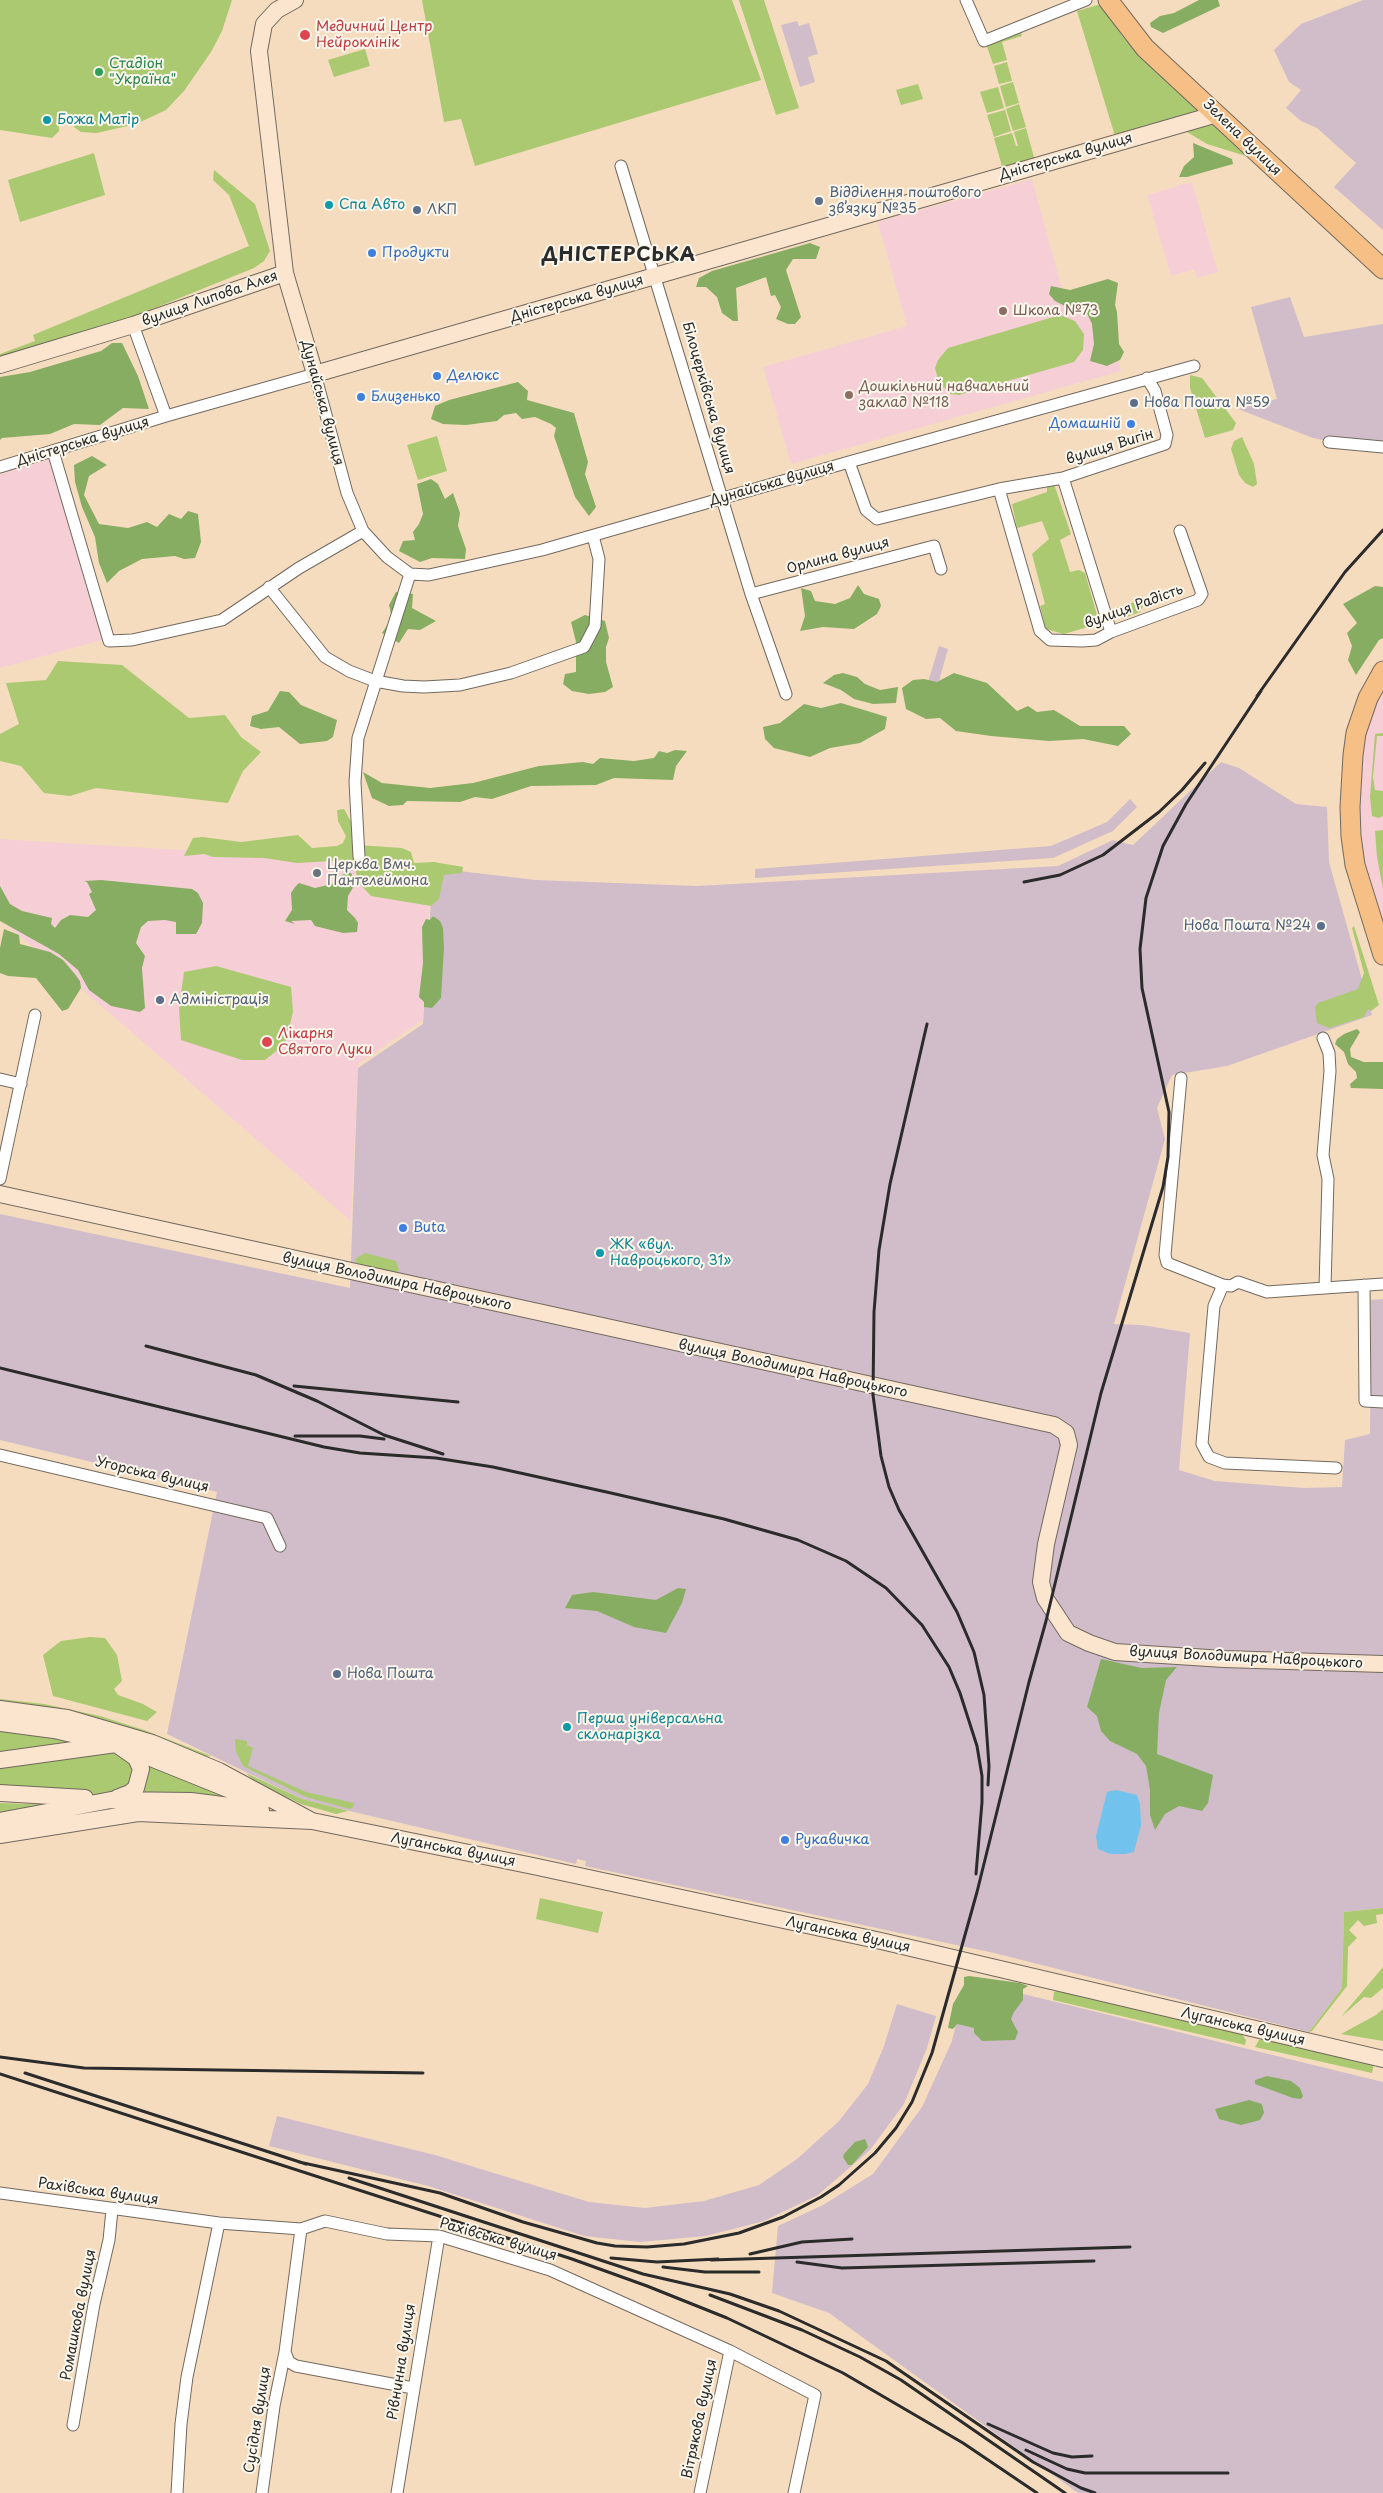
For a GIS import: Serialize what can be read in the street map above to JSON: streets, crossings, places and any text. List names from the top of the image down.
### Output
{
  "streets": {
    "main road": ["Зелена вулиця"],
    "street": [
      "Дністерська вулиця",
      "вулиця Липова Алея",
      "Білоцерківська вулиця",
      "Дунайська вулиця",
      "вулиця Вигін",
      "Орлина вулиця",
      "вулиця Радість",
      "вулиця Володимира Навроцького",
      "Угорська вулиця",
      "Луганська вулиця",
      "Рахівська вулиця",
      "Ромашкова вулиця",
      "Рівнинна вулиця",
      "Вітрякова вулиця",
      "Сусідня вулиця"
    ]
  },
  "crossings": [
    ["Зелена вулиця", "Дністерська вулиця"],
    ["Дністерська вулиця", "вулиця Липова Алея"],
    ["Дністерська вулиця", "Білоцерківська вулиця"],
    ["Дністерська вулиця", "Дунайська вулиця"],
    ["вулиця Липова Алея", "Дунайська вулиця"],
    ["Білоцерківська вулиця", "Дунайська вулиця"],
    ["Білоцерківська вулиця", "Орлина вулиця"],
    ["Дунайська вулиця", "вулиця Вигін"],
    ["вулиця Вигін", "вулиця Радість"],
    ["Рахівська вулиця", "Ромашкова вулиця"],
    ["Рахівська вулиця", "Рівнинна вулиця"],
    ["Рахівська вулиця", "Вітрякова вулиця"],
    ["Рахівська вулиця", "Сусідня вулиця"],
    ["Рівнинна вулиця", "Сусідня вулиця"]
  ],
  "districts": ["ДНІСТЕРСЬКА"],
  "places": [
    "Медичний Центр Нейроклінік",
    "Стадіон \"Україна\"",
    "Божа Матір",
    "Відділення поштового зв’язку №35",
    "Спа Авто",
    "ЛКП",
    "Продукти",
    "Школа №73",
    "Делюкс",
    "Дошкільний навчальний заклад №118",
    "Близенько",
    "Нова Пошта №59",
    "Домашній",
    "Церква Вмч. Пантелеймона",
    "Нова Пошта №24",
    "Адміністрація",
    "Лікарня Святого Луки",
    "Buta",
    "ЖК «вул. Навроцького, 31»",
    "Нова Пошта",
    "Перша універсальна склонарізка",
    "Рукавичка"
  ]
}
